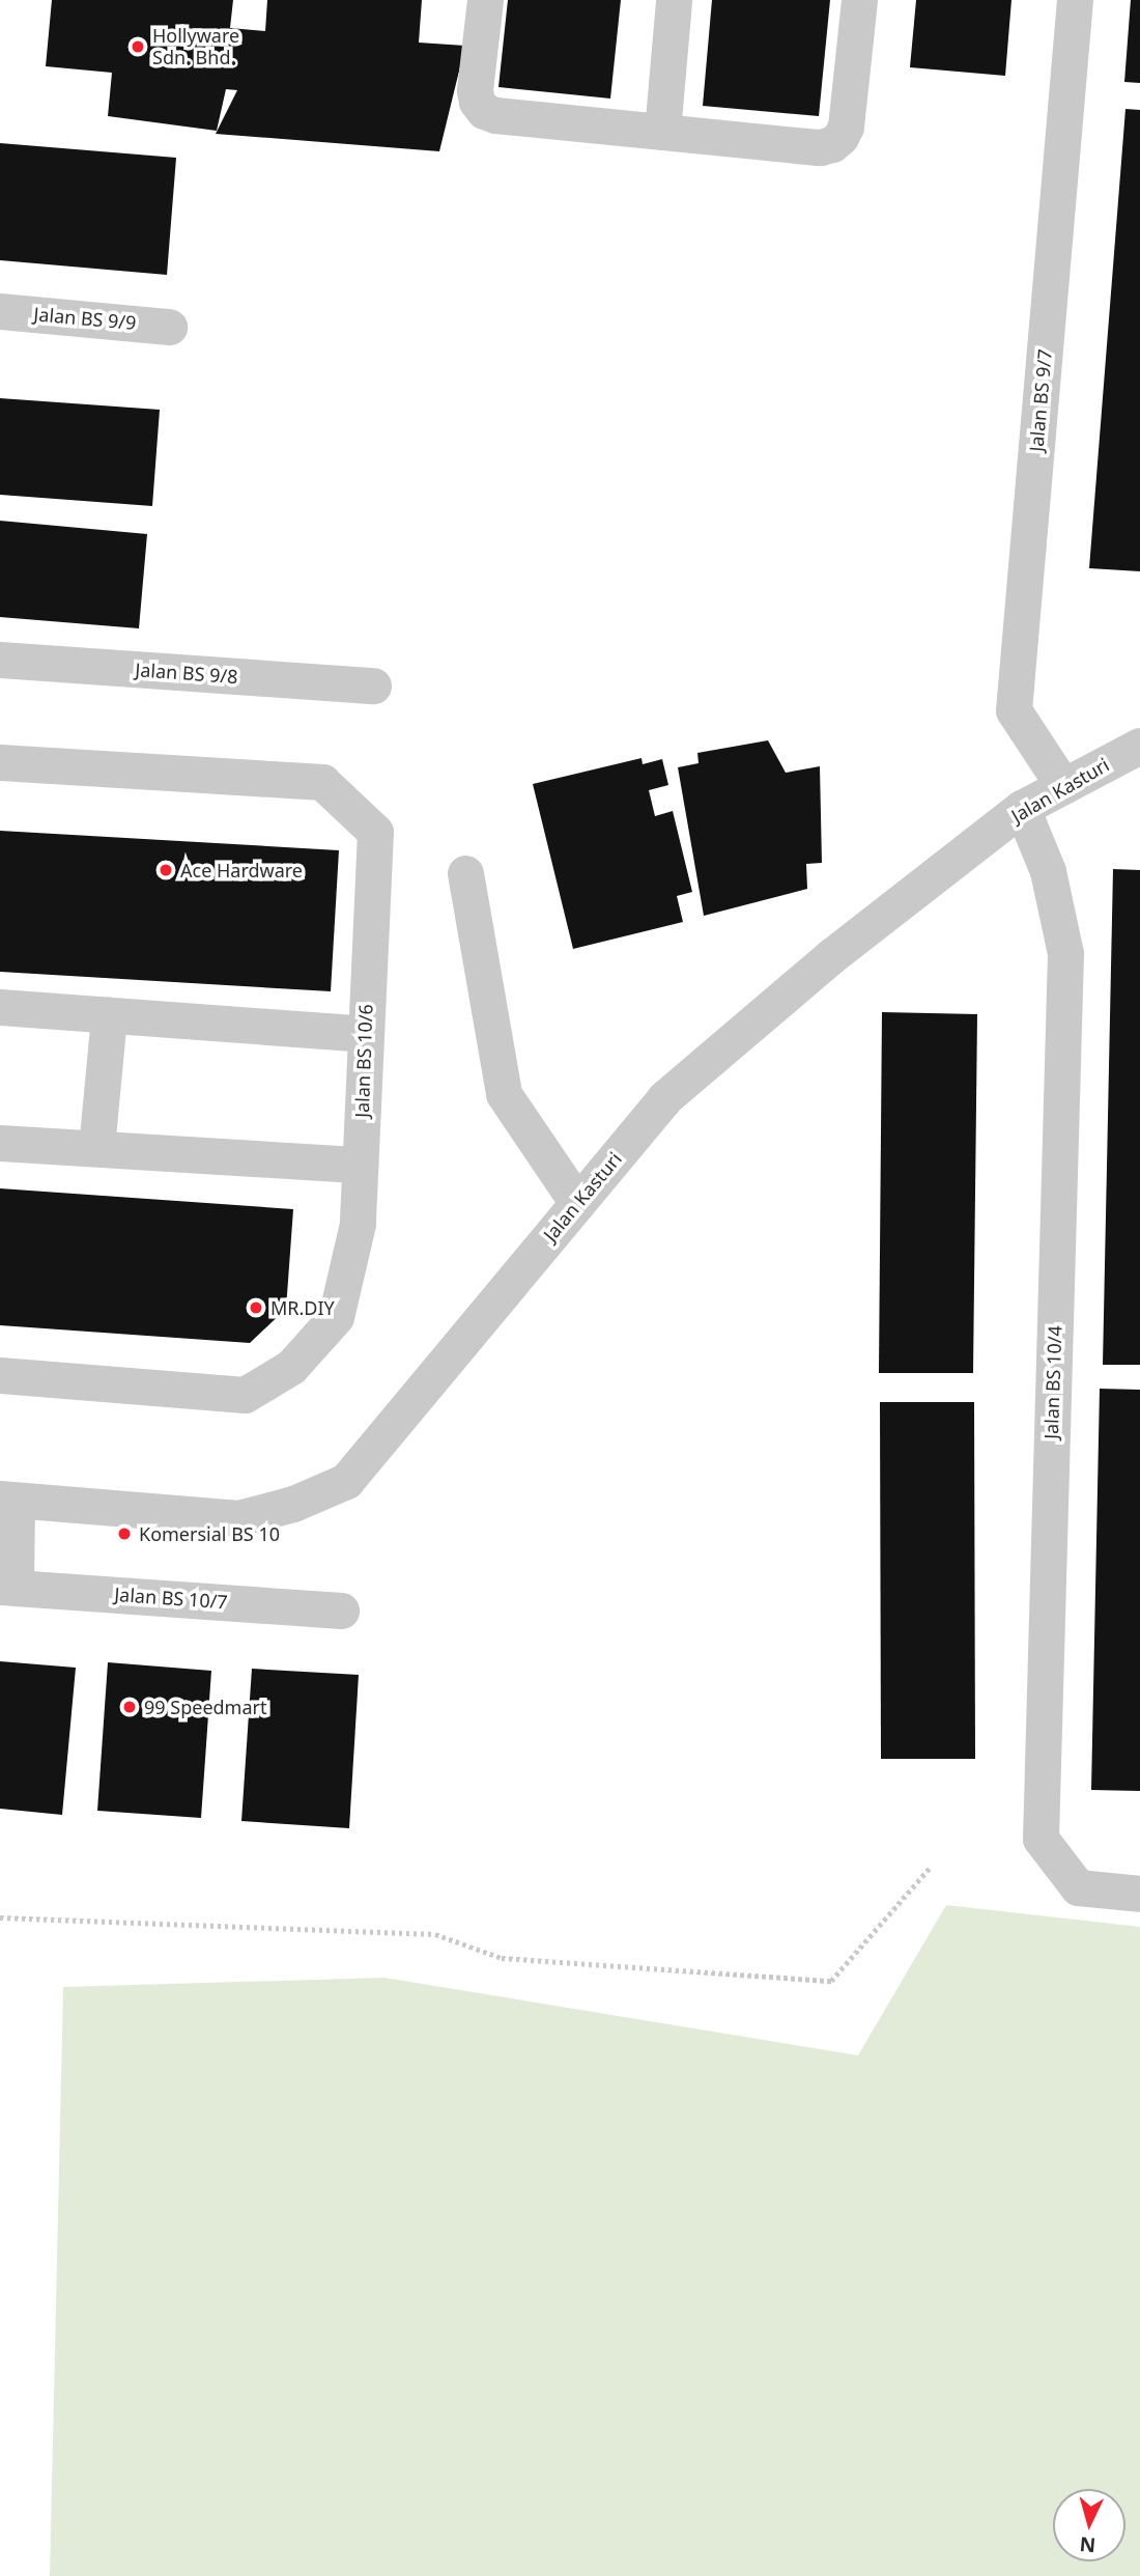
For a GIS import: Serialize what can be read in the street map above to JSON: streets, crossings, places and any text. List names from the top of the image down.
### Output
{
  "streets": {
    "street": [
      "Jalan BS 9/9",
      "Jalan BS 9/7",
      "Jalan BS 9/8",
      "Jalan Kasturi",
      "Jalan BS 10/6",
      "Jalan BS 10/4",
      "Jalan BS 10/7"
    ]
  },
  "crossings": [
    ["Jalan BS 9/7", "Jalan Kasturi"],
    ["Jalan Kasturi", "Jalan BS 10/4"]
  ],
  "places": [
    "Hollyware Sdn. Bhd.",
    "Ace Hardware",
    "MR.DIY",
    "Komersial BS 10",
    "99 Speedmart"
  ],
  "north": "bottom"
}
